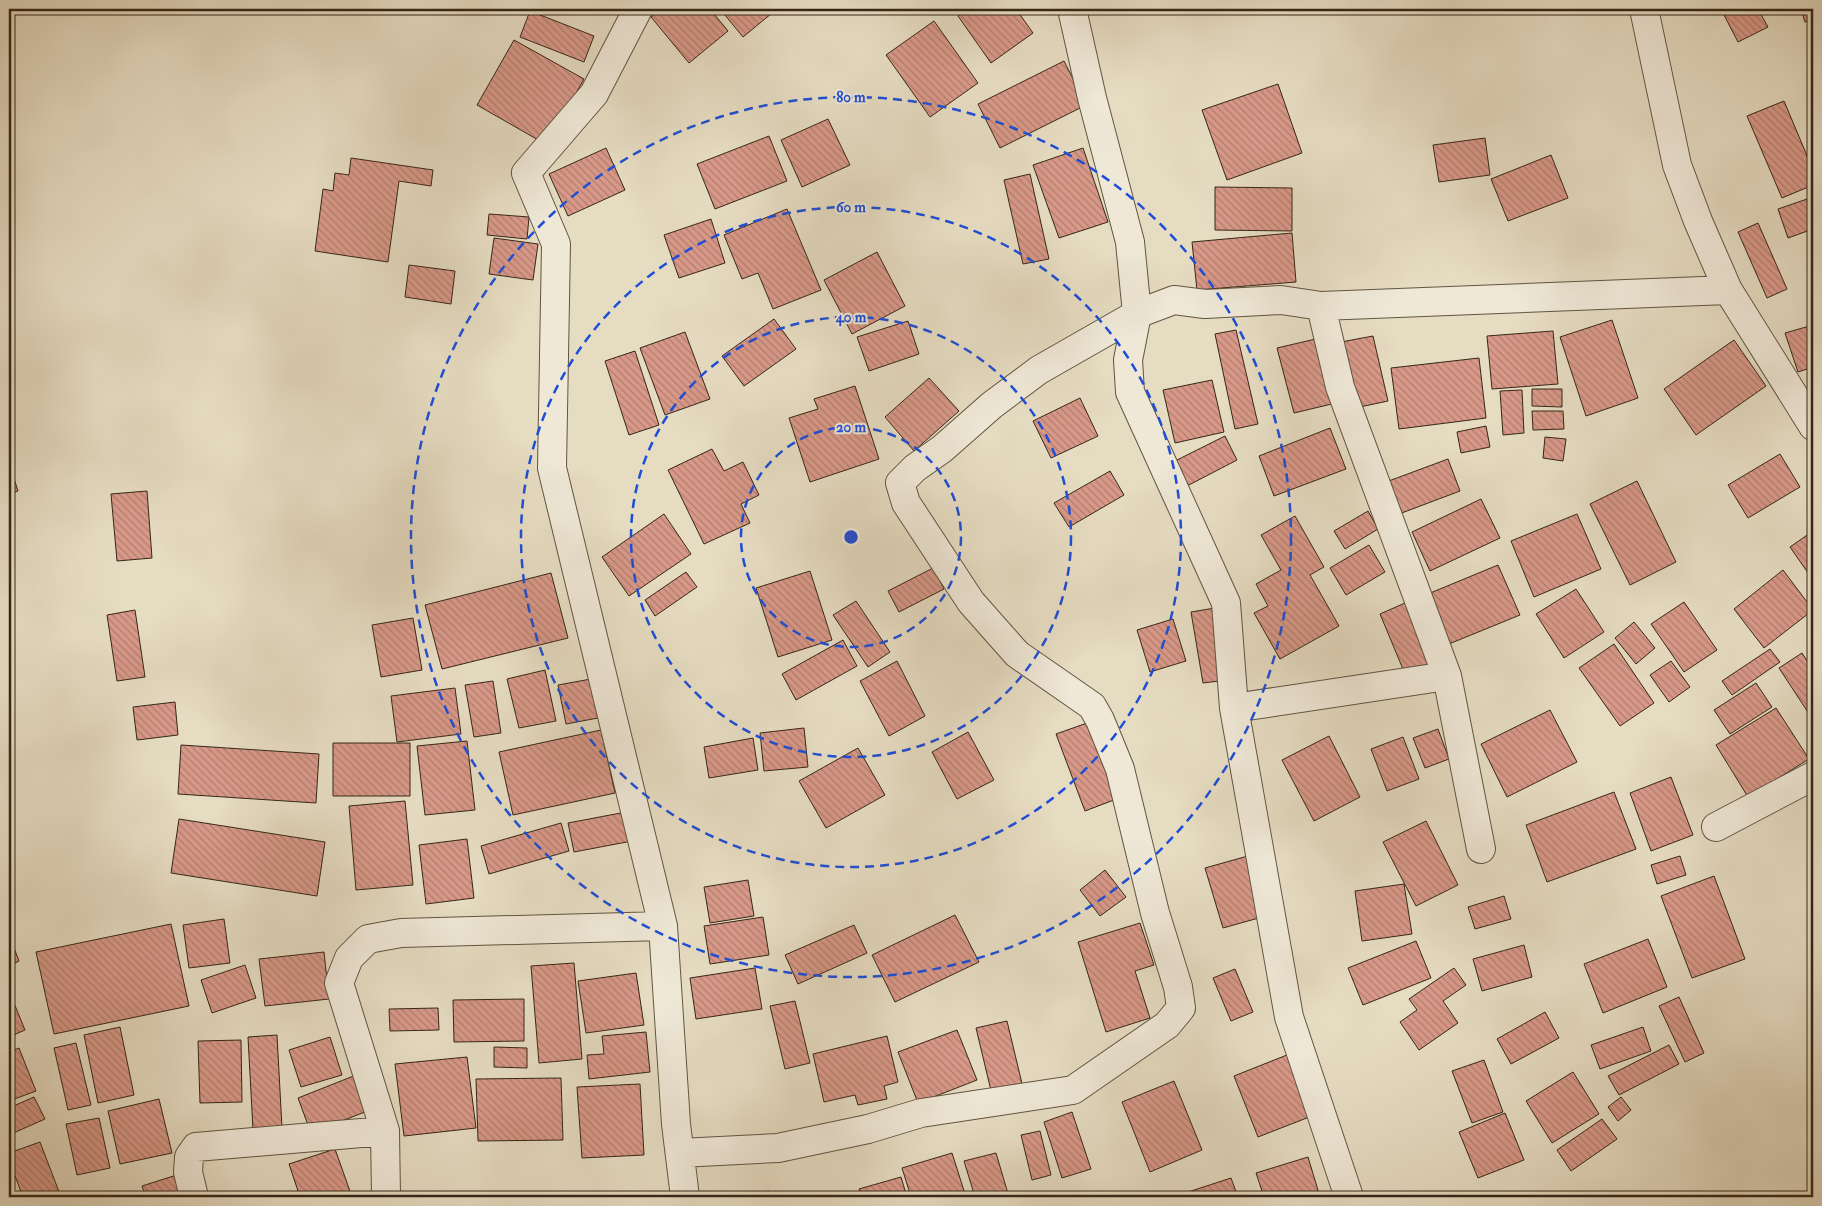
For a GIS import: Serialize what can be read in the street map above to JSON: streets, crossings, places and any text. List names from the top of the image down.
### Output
{
  "rings": [
    "80 m",
    "60 m",
    "40 m",
    "20 m"
  ]
}
